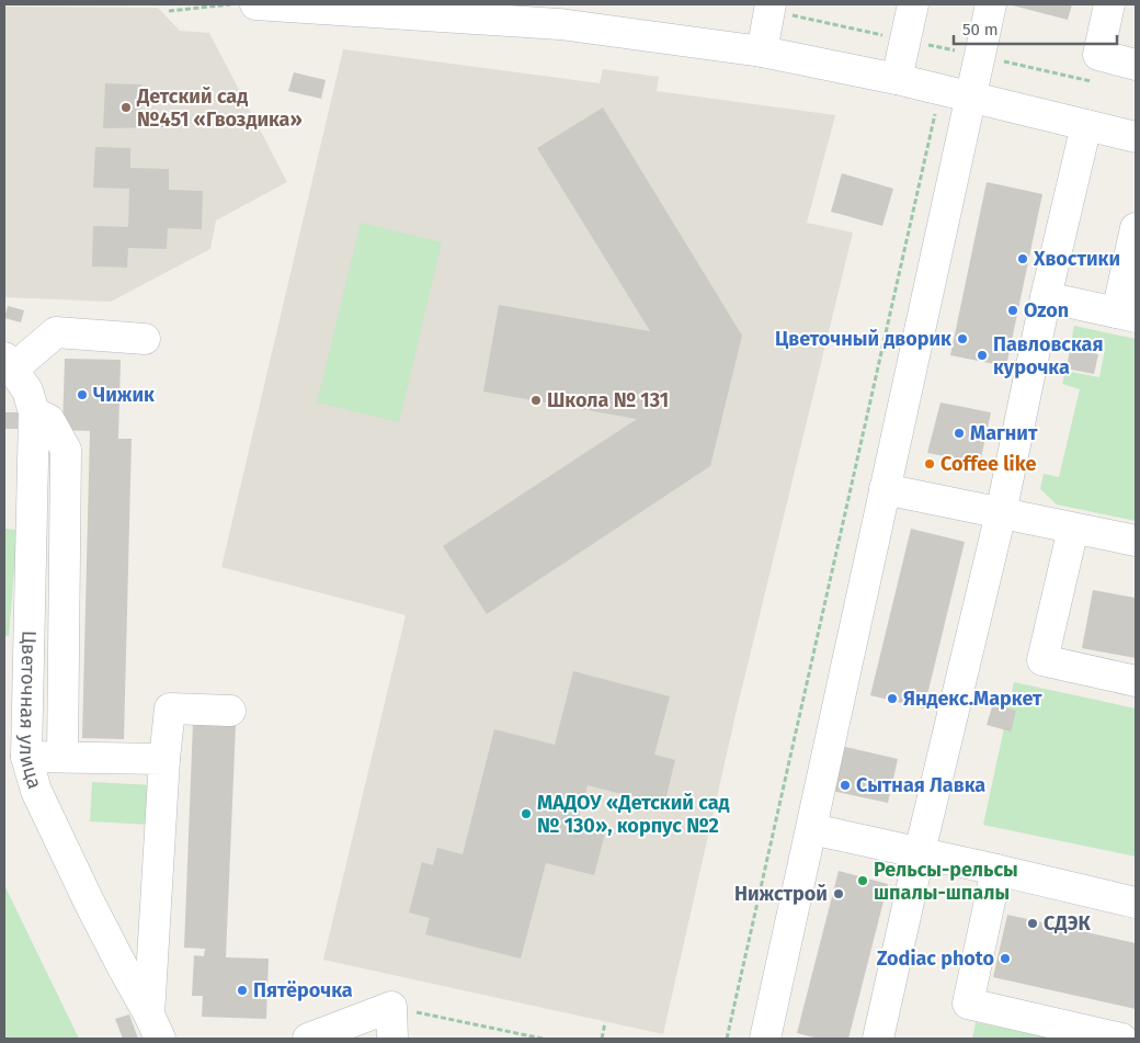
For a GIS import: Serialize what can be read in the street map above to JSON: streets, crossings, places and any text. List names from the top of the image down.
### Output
{
  "streets": {
    "street": ["Цветочная улица"]
  },
  "places": [
    "Детский сад №451 «Гвоздика»",
    "Хвостики",
    "Ozon",
    "Цветочный дворик",
    "Павловская курочка",
    "Чижик",
    "Школа № 131",
    "Магнит",
    "Coffee like",
    "Яндекс.Маркет",
    "Сытная Лавка",
    "МАДОУ «Детский сад № 130», корпус №2",
    "Рельсы-рельсы шпалы-шпалы",
    "Нижстрой",
    "СДЭК",
    "Zodiac photo",
    "Пятёрочка"
  ],
  "scale_bar": "50 m"
}
